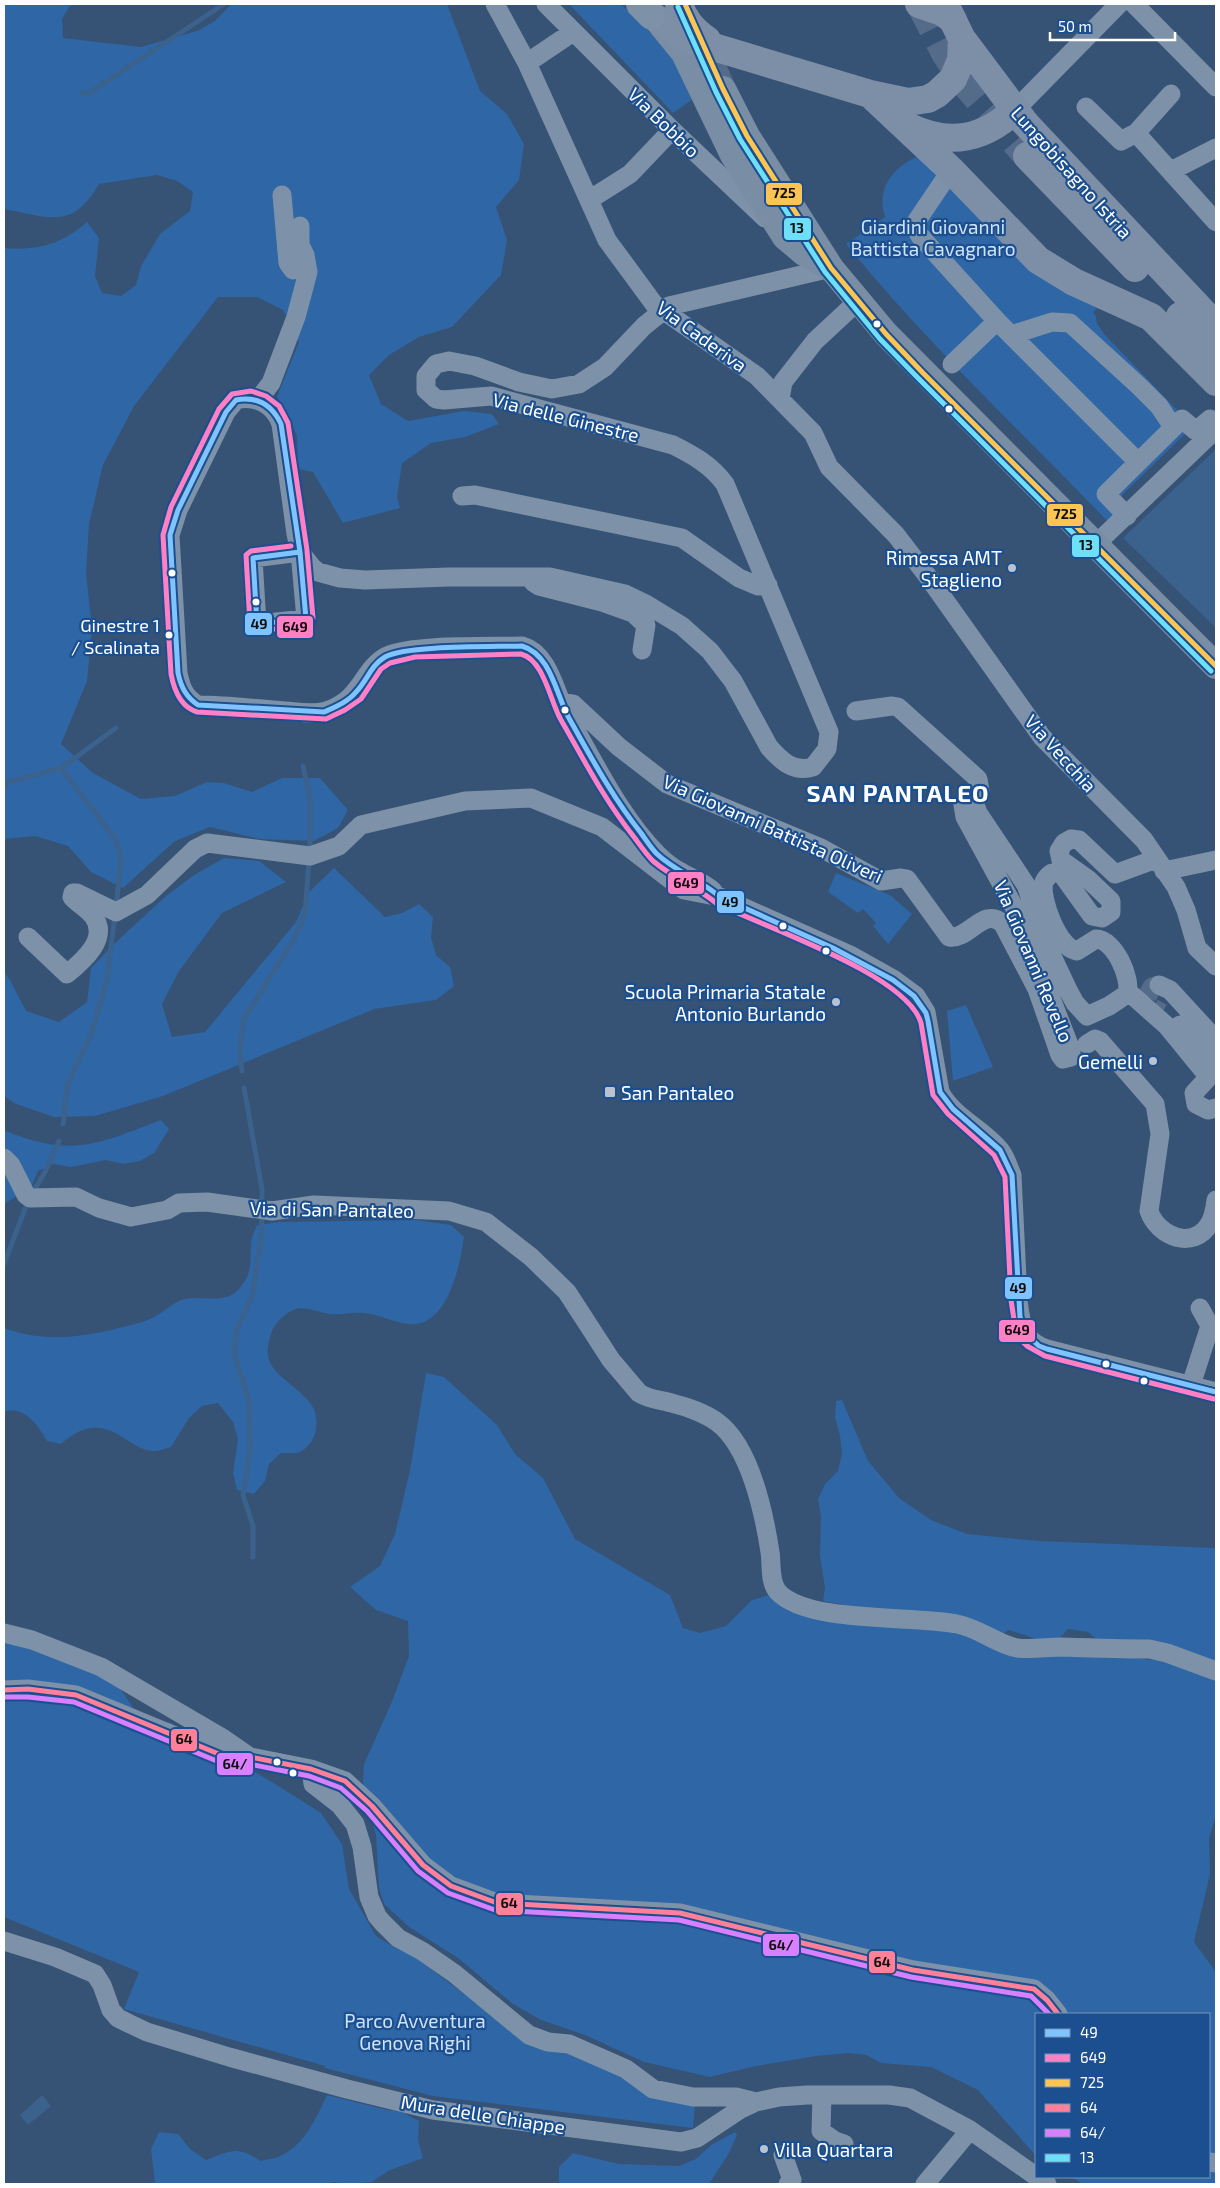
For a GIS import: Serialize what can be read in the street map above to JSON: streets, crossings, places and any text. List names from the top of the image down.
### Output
{
  "streets": {
    "main road": ["Lungobisagno Istria"],
    "street": [
      "Via Bobbio",
      "Via Caderiva",
      "Via delle Ginestre",
      "Via Vecchia",
      "Via Giovanni Battista Oliveri",
      "Via Giovanni Revello",
      "Via di San Pantaleo",
      "Mura delle Chiappe"
    ]
  },
  "crossings": [
    ["Via Caderiva", "Via delle Ginestre"],
    ["Via Caderiva", "Via Vecchia"],
    ["Via Vecchia", "Via Giovanni Revello"],
    ["Via Giovanni Battista Oliveri", "Via Giovanni Revello"]
  ],
  "districts": ["SAN PANTALEO"],
  "parks": ["Giardini Giovanni Battista Cavagnaro", "Parco Avventura Genova Righi"],
  "places": {
    "other": [
      "Rimessa AMT Staglieno",
      "Ginestre 1 / Scalinata",
      "Scuola Primaria Statale Antonio Burlando",
      "Gemelli",
      "Villa Quartara"
    ],
    "transit": ["San Pantaleo"]
  },
  "lines": [
    "transit line 725",
    "transit line 13",
    "transit line 649",
    "transit line 49",
    "transit line 64",
    "transit line 64/"
  ],
  "legend": [
    "49",
    "649",
    "725",
    "64",
    "64/",
    "13"
  ],
  "scale_bar": "50 m"
}
